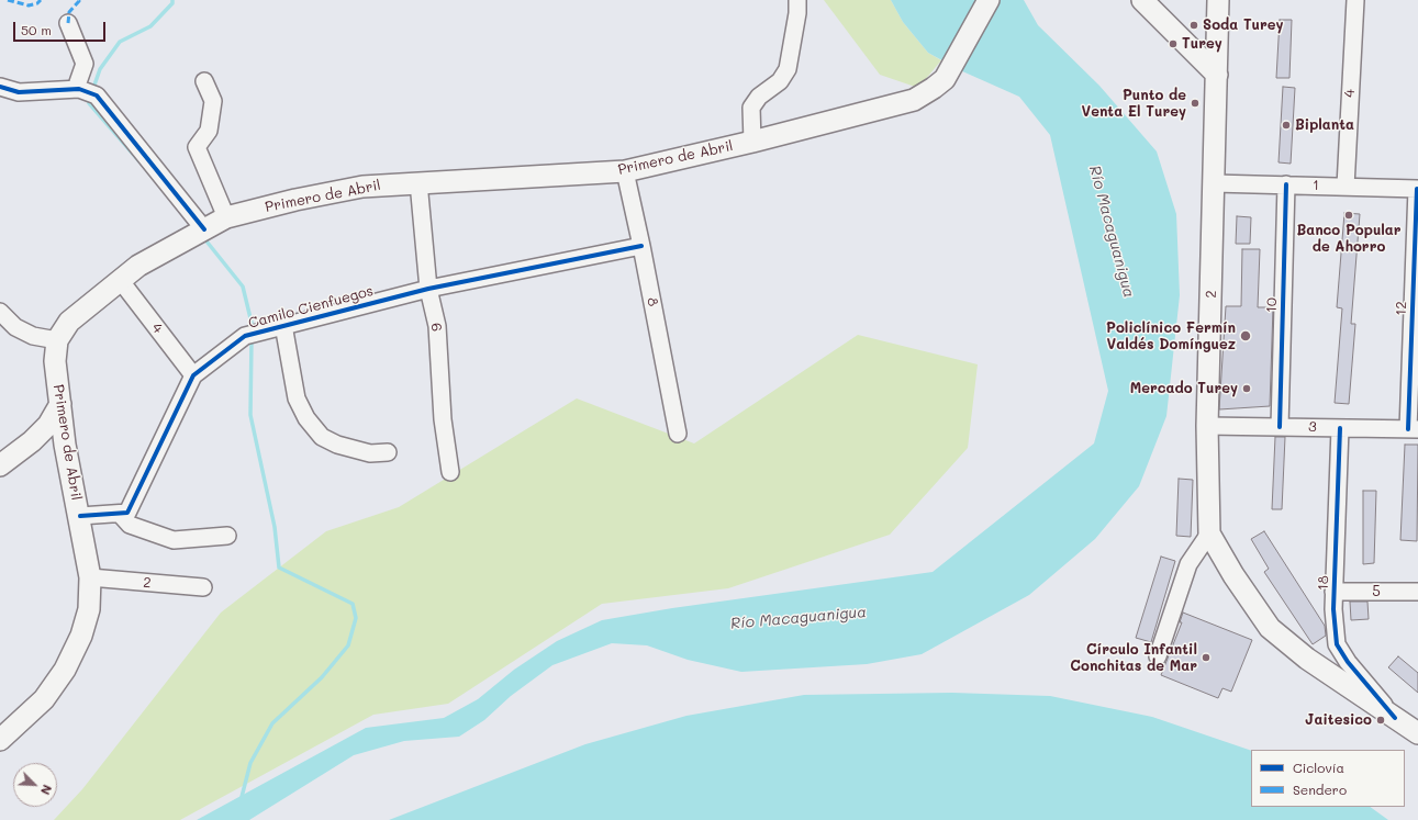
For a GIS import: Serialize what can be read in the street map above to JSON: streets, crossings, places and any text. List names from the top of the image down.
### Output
{
  "streets": {
    "main road": ["Primero de Abril", "2"],
    "street": [
      "4",
      "1",
      "8",
      "10",
      "Camilo Cienfuegos",
      "12",
      "6",
      "3",
      "18",
      "5"
    ]
  },
  "crossings": [
    ["4", "Primero de Abril"],
    ["4", "1"],
    ["4", "Camilo Cienfuegos"],
    ["Primero de Abril", "2"],
    ["Primero de Abril", "8"],
    ["Primero de Abril", "6"],
    ["1", "2"],
    ["1", "10"],
    ["1", "12"],
    ["2", "3"],
    ["8", "Camilo Cienfuegos"],
    ["10", "3"],
    ["Camilo Cienfuegos", "6"],
    ["12", "3"],
    ["3", "18"],
    ["18", "5"]
  ],
  "water": ["Río Macaguanigua"],
  "places": [
    "Soda Turey",
    "Turey",
    "Punto de Venta El Turey",
    "Biplanta",
    "Banco Popular de Ahorro",
    "Policlínico Fermín Valdés Domínguez",
    "Mercado Turey",
    "Círculo Infantil Conchitas de Mar",
    "Jaitesico"
  ],
  "legend": ["Ciclovía", "Sendero"],
  "scale_bar": "50 m",
  "north": "bottom right"
}
